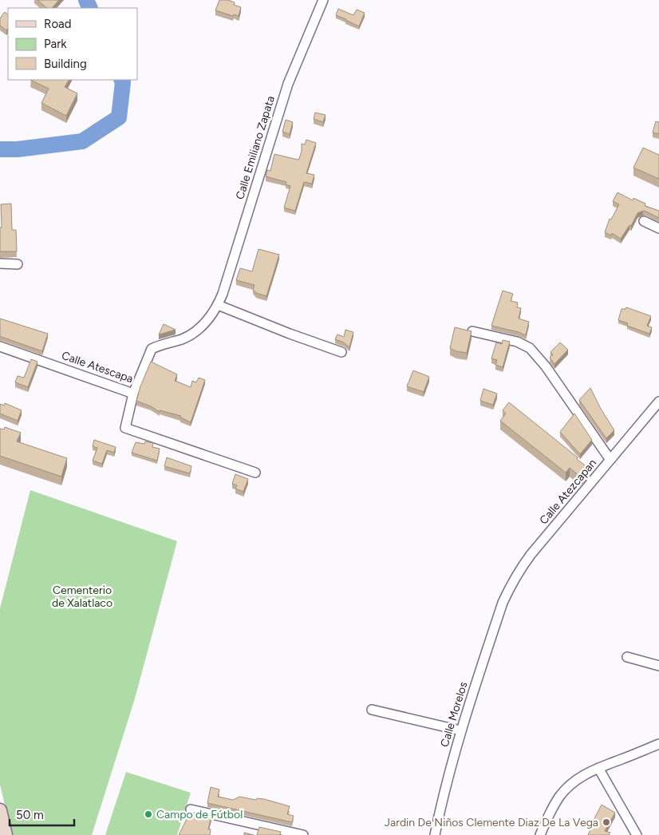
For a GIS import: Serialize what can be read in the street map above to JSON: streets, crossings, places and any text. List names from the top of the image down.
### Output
{
  "streets": {
    "street": [
      "Calle Emiliano Zapata",
      "Calle Atescapa",
      "Calle Atezcapan",
      "Calle Morelos"
    ]
  },
  "crossings": [
    ["Calle Emiliano Zapata", "Calle Atescapa"],
    ["Calle Atezcapan", "Calle Morelos"]
  ],
  "parks": ["Cementerio de Xalatlaco"],
  "places": ["Campo de Fútbol", "Jardin De Niños Clemente Diaz De La Vega"],
  "legend": ["Road", "Park", "Building"],
  "scale_bar": "50 m"
}
